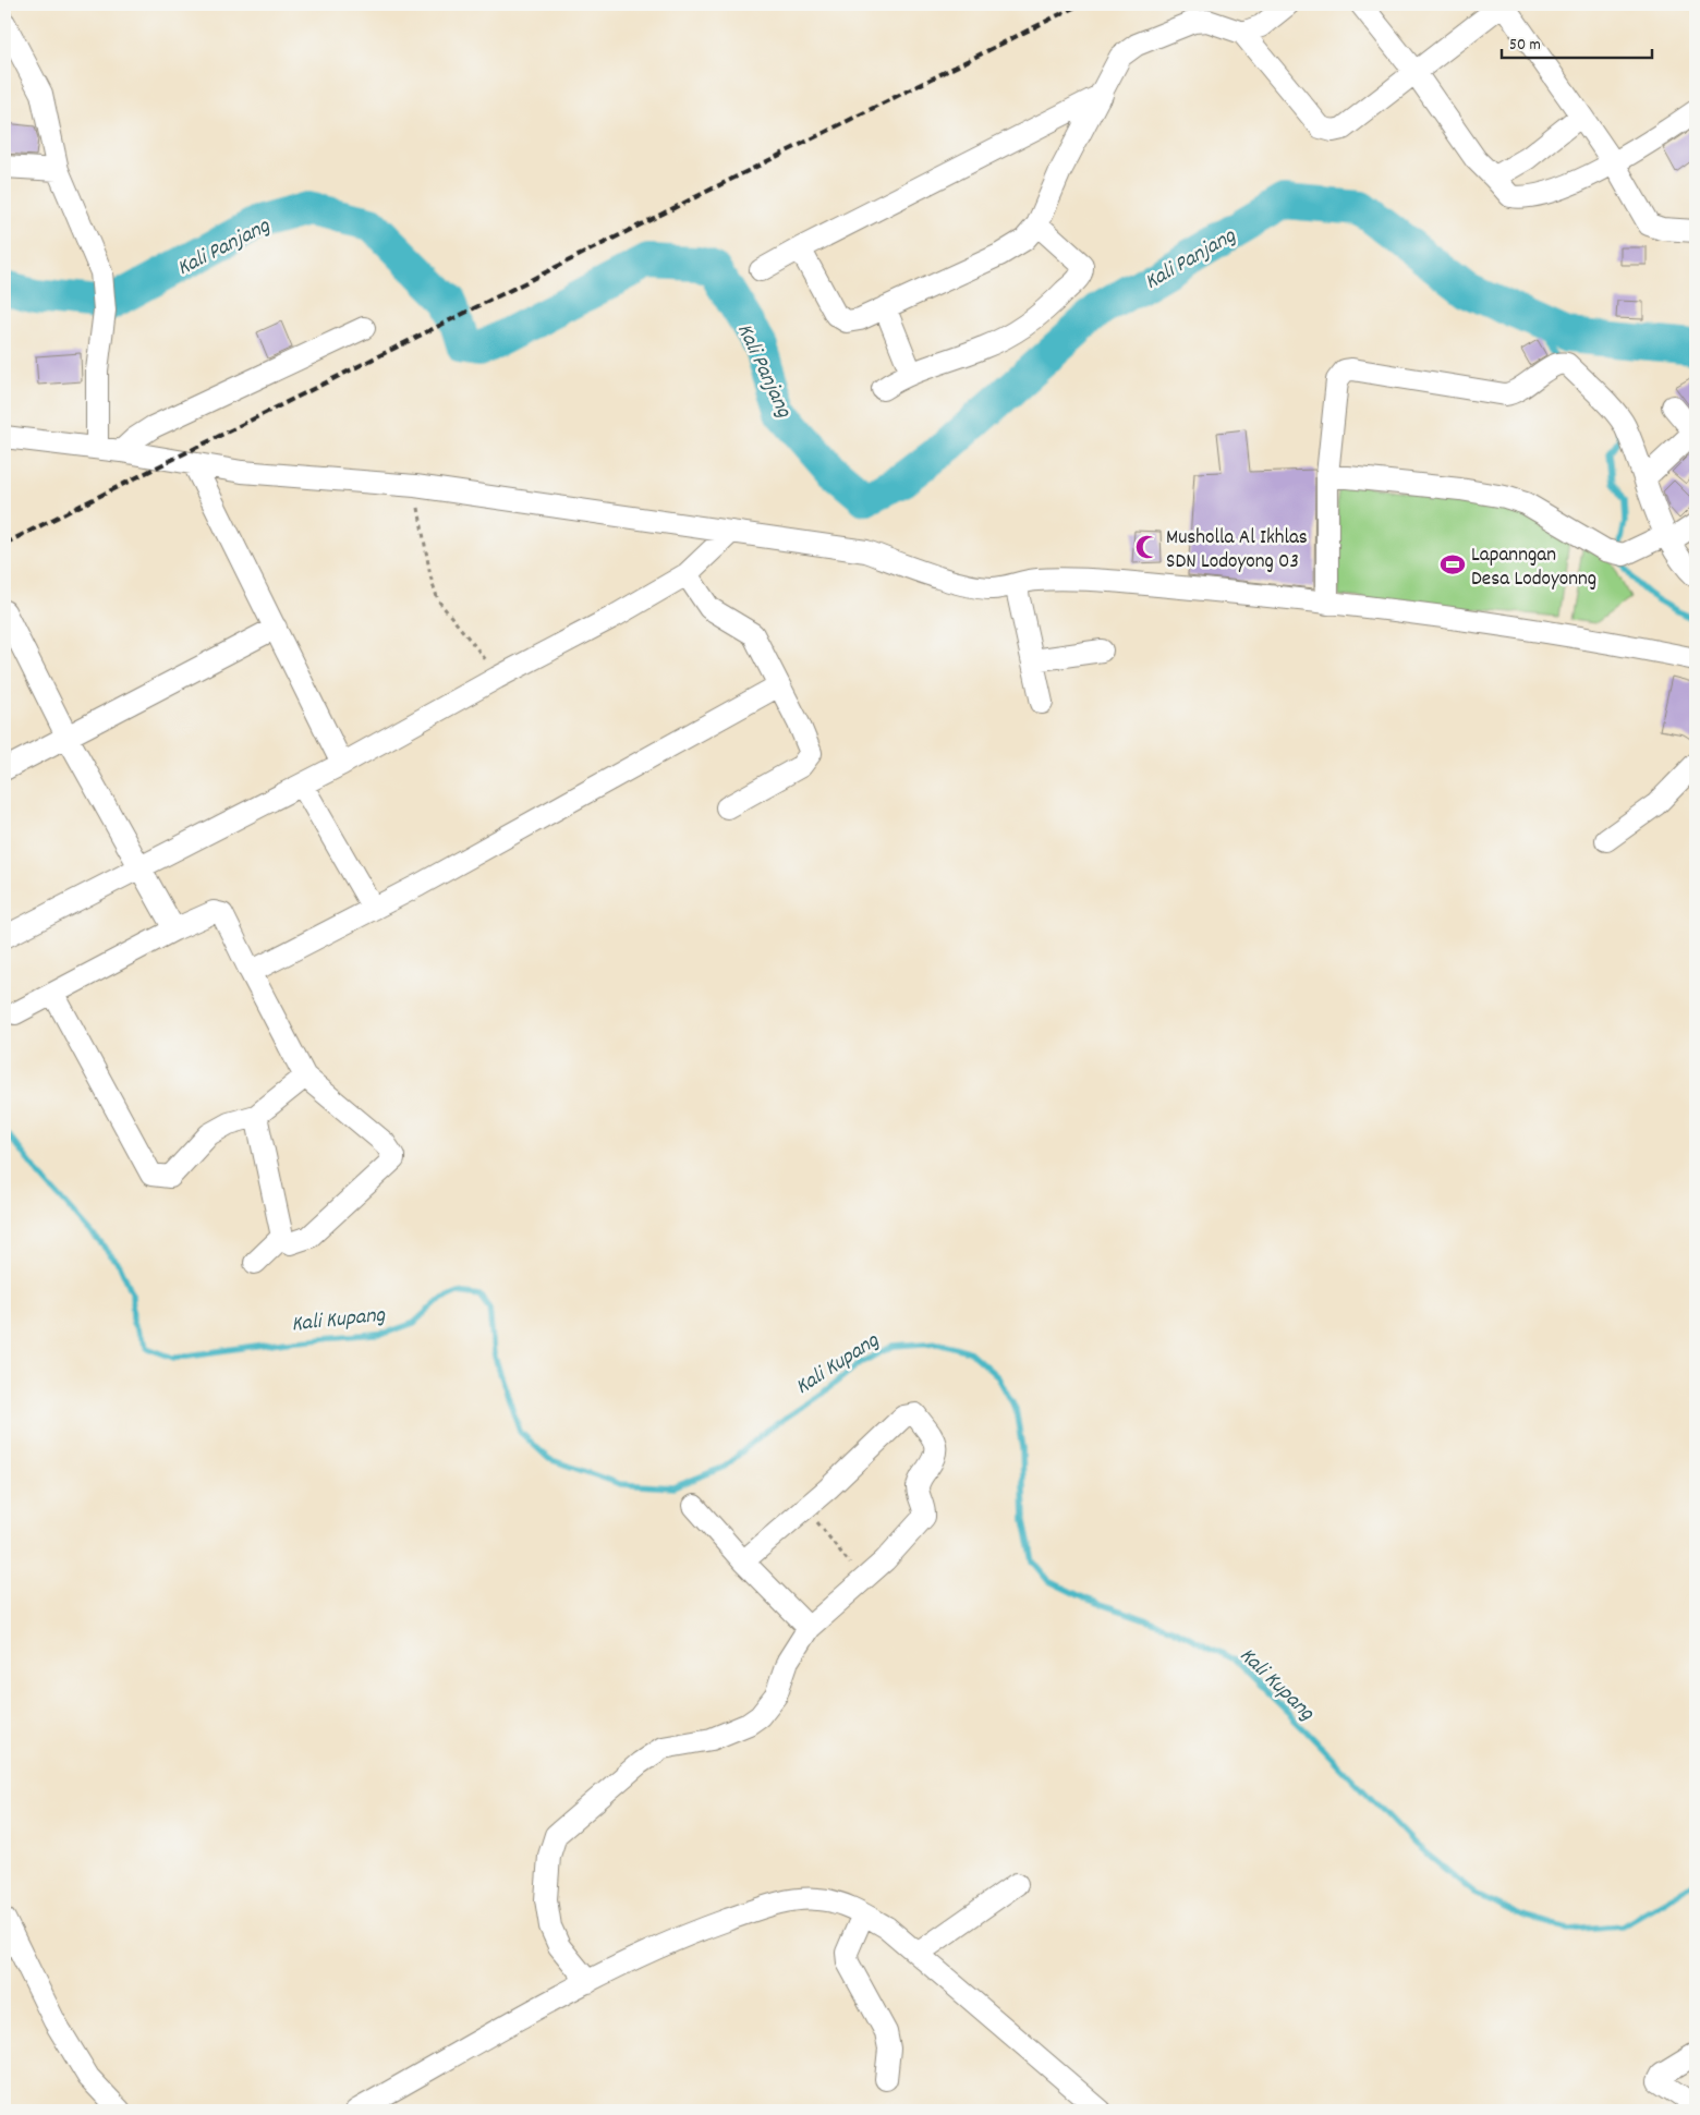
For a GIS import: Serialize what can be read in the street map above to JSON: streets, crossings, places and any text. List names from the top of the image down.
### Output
{
  "water": ["Kali Panjang", "Kali Kupang"],
  "places": {
    "mosque": ["Musholla Al Ikhlas SDN Lodoyong 03"],
    "sports": ["Lapanngan Desa Lodoyonng"]
  },
  "scale_bar": "50 m"
}
